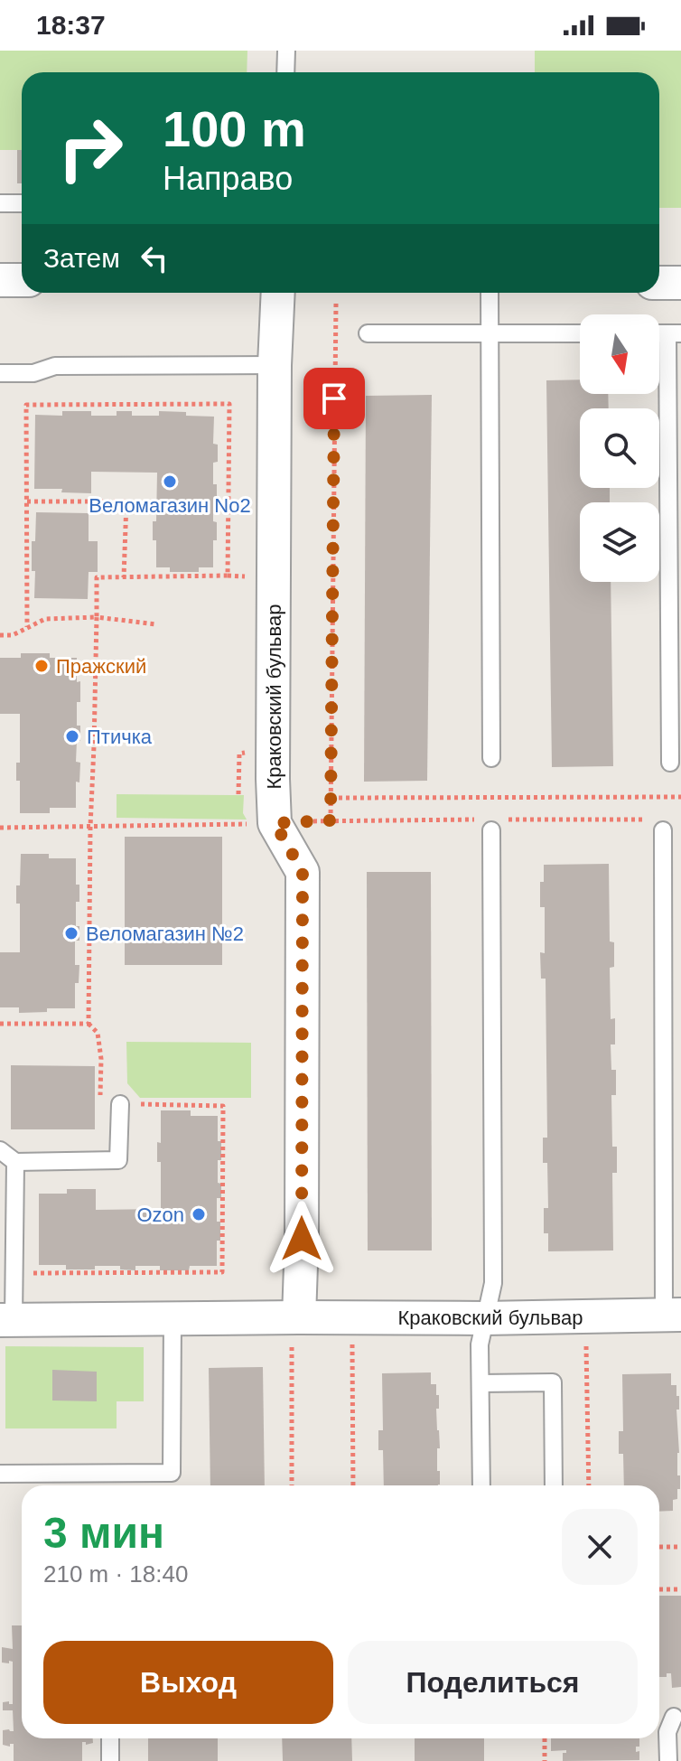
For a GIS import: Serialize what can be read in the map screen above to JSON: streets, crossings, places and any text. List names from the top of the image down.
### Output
{
  "streets": {
    "street": ["Краковский бульвар"]
  },
  "places": [
    "Веломагазин No2",
    "Пражский",
    "Птичка",
    "Веломагазин №2",
    "Ozon"
  ],
  "north": "bottom",
  "page": {
    "status": "18:37",
    "turn": ["100 m", "Направо"],
    "then": "Затем",
    "heading": ["3 мин", "210 m · 18:40"],
    "buttons": ["Выход", "Поделиться"]
  }
}
